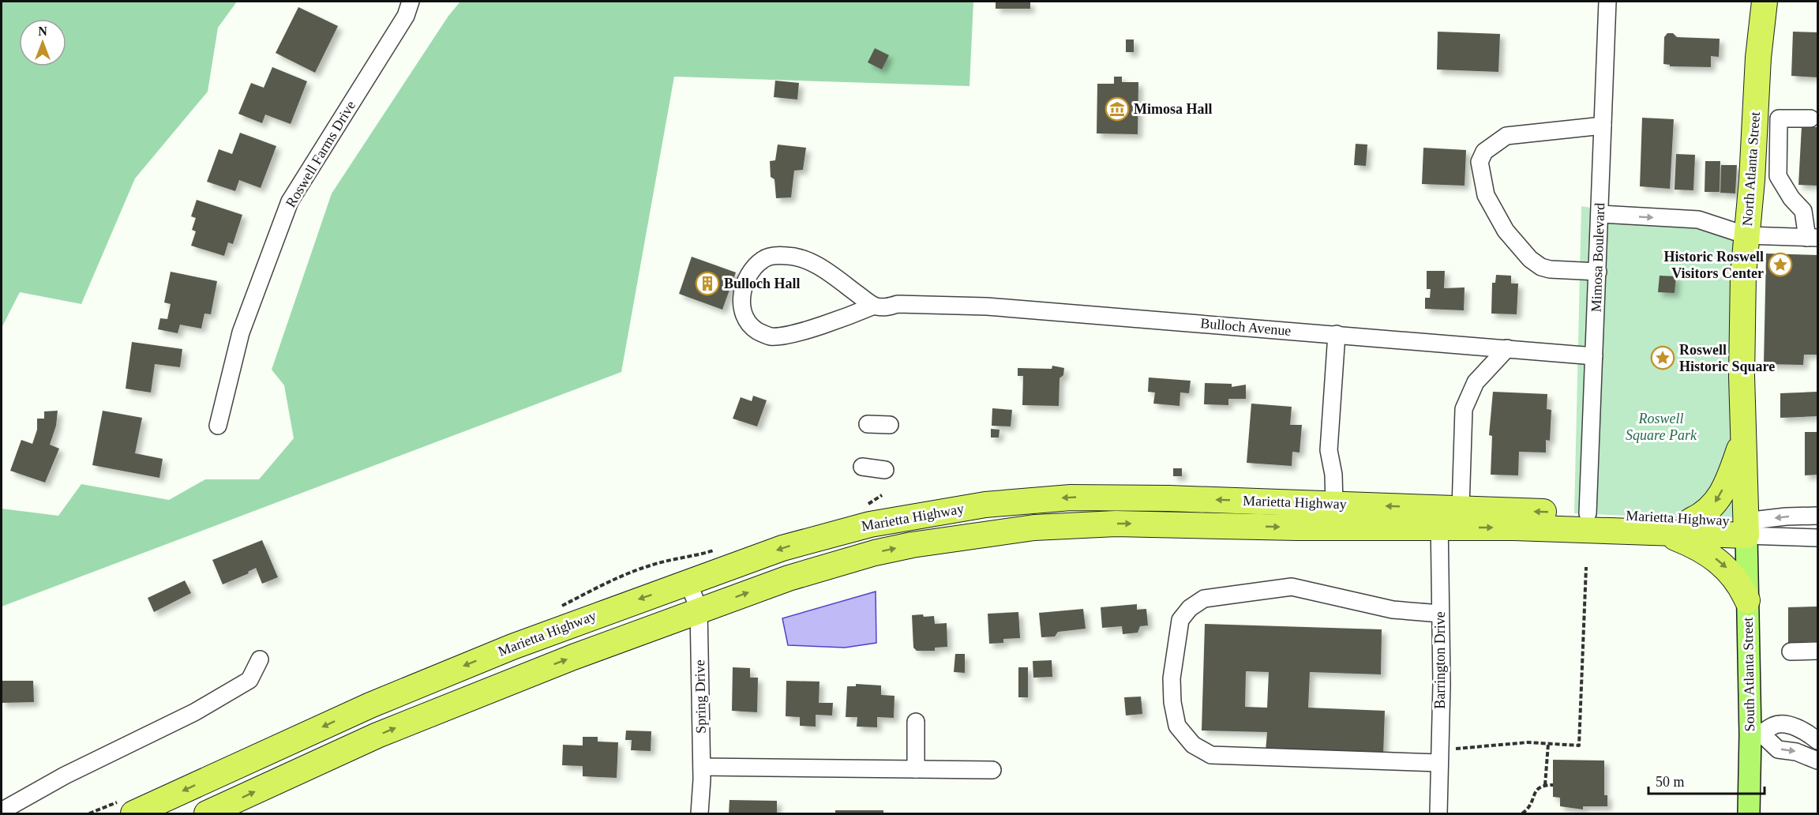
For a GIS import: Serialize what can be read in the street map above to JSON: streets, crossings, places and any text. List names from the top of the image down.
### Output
{
  "streets": {
    "highway": ["North Atlanta Street", "Marietta Highway"],
    "main road": ["South Atlanta Street"],
    "street": [
      "Roswell Farms Drive",
      "Mimosa Boulevard",
      "Bulloch Avenue",
      "Barrington Drive",
      "Spring Drive"
    ]
  },
  "crossings": [
    ["North Atlanta Street", "Marietta Highway"],
    ["North Atlanta Street", "South Atlanta Street"],
    ["Mimosa Boulevard", "Bulloch Avenue"],
    ["Mimosa Boulevard", "Marietta Highway"],
    ["Bulloch Avenue", "Barrington Drive"],
    ["Marietta Highway", "Barrington Drive"],
    ["Marietta Highway", "South Atlanta Street"],
    ["Marietta Highway", "Spring Drive"]
  ],
  "parks": ["Roswell Square Park"],
  "places": {
    "museum": ["Mimosa Hall"],
    "place": ["Historic Roswell Visitors Center", "Roswell Historic Square"],
    "building": ["Bulloch Hall"]
  },
  "scale_bar": "50 m",
  "north": "top"
}
